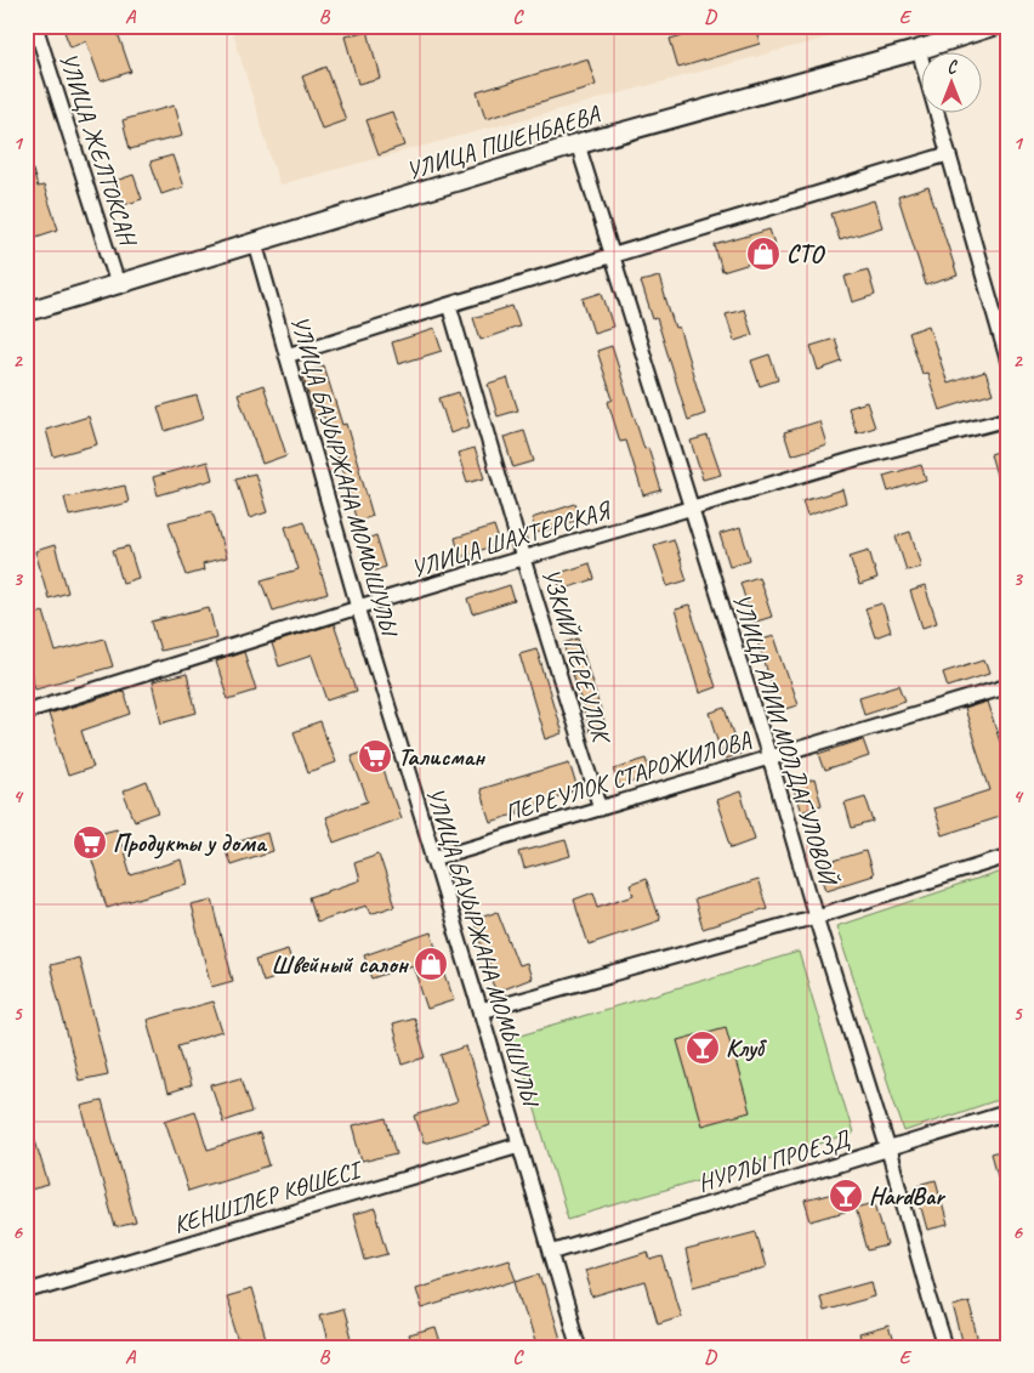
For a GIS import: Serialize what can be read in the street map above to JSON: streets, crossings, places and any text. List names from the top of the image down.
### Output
{
  "streets": {
    "street": [
      "УЛИЦА ПШЕНБАЕВА",
      "УЛИЦА ЖЕЛТОКСАН",
      "УЛИЦА БАУЫРЖАНА МОМЫШУЛЫ",
      "УЛИЦА ШАХТЕРСКАЯ",
      "УЗКИЙ ПЕРЕУЛОК",
      "УЛИЦА АЛИИ МОЛДАГУЛОВОЙ",
      "ПЕРЕУЛОК СТАРОЖИЛОВА",
      "НУРЛЫ ПРОЕЗД",
      "КЕНШІЛЕР КӨШЕСІ"
    ]
  },
  "crossings": [
    ["УЛИЦА ПШЕНБАЕВА", "УЛИЦА ЖЕЛТОКСАН"],
    ["УЛИЦА ПШЕНБАЕВА", "УЛИЦА БАУЫРЖАНА МОМЫШУЛЫ"],
    ["УЛИЦА ПШЕНБАЕВА", "УЛИЦА АЛИИ МОЛДАГУЛОВОЙ"],
    ["УЛИЦА БАУЫРЖАНА МОМЫШУЛЫ", "УЛИЦА ШАХТЕРСКАЯ"],
    ["УЛИЦА БАУЫРЖАНА МОМЫШУЛЫ", "ПЕРЕУЛОК СТАРОЖИЛОВА"],
    ["УЛИЦА БАУЫРЖАНА МОМЫШУЛЫ", "НУРЛЫ ПРОЕЗД"],
    ["УЛИЦА БАУЫРЖАНА МОМЫШУЛЫ", "КЕНШІЛЕР КӨШЕСІ"],
    ["УЛИЦА ШАХТЕРСКАЯ", "УЗКИЙ ПЕРЕУЛОК"],
    ["УЛИЦА ШАХТЕРСКАЯ", "УЛИЦА АЛИИ МОЛДАГУЛОВОЙ"],
    ["УЗКИЙ ПЕРЕУЛОК", "ПЕРЕУЛОК СТАРОЖИЛОВА"],
    ["УЛИЦА АЛИИ МОЛДАГУЛОВОЙ", "ПЕРЕУЛОК СТАРОЖИЛОВА"],
    ["УЛИЦА АЛИИ МОЛДАГУЛОВОЙ", "НУРЛЫ ПРОЕЗД"]
  ],
  "places": {
    "shop": ["СТО", "Швейный салон"],
    "supermarket": ["Талисман", "Продукты у дома"],
    "bar": ["Клуб", "HardBar"]
  },
  "north": "top",
  "grid": {
    "columns": [
      "A",
      "B",
      "C",
      "D",
      "E"
    ],
    "rows": [
      "1",
      "2",
      "3",
      "4",
      "5",
      "6"
    ]
  }
}
